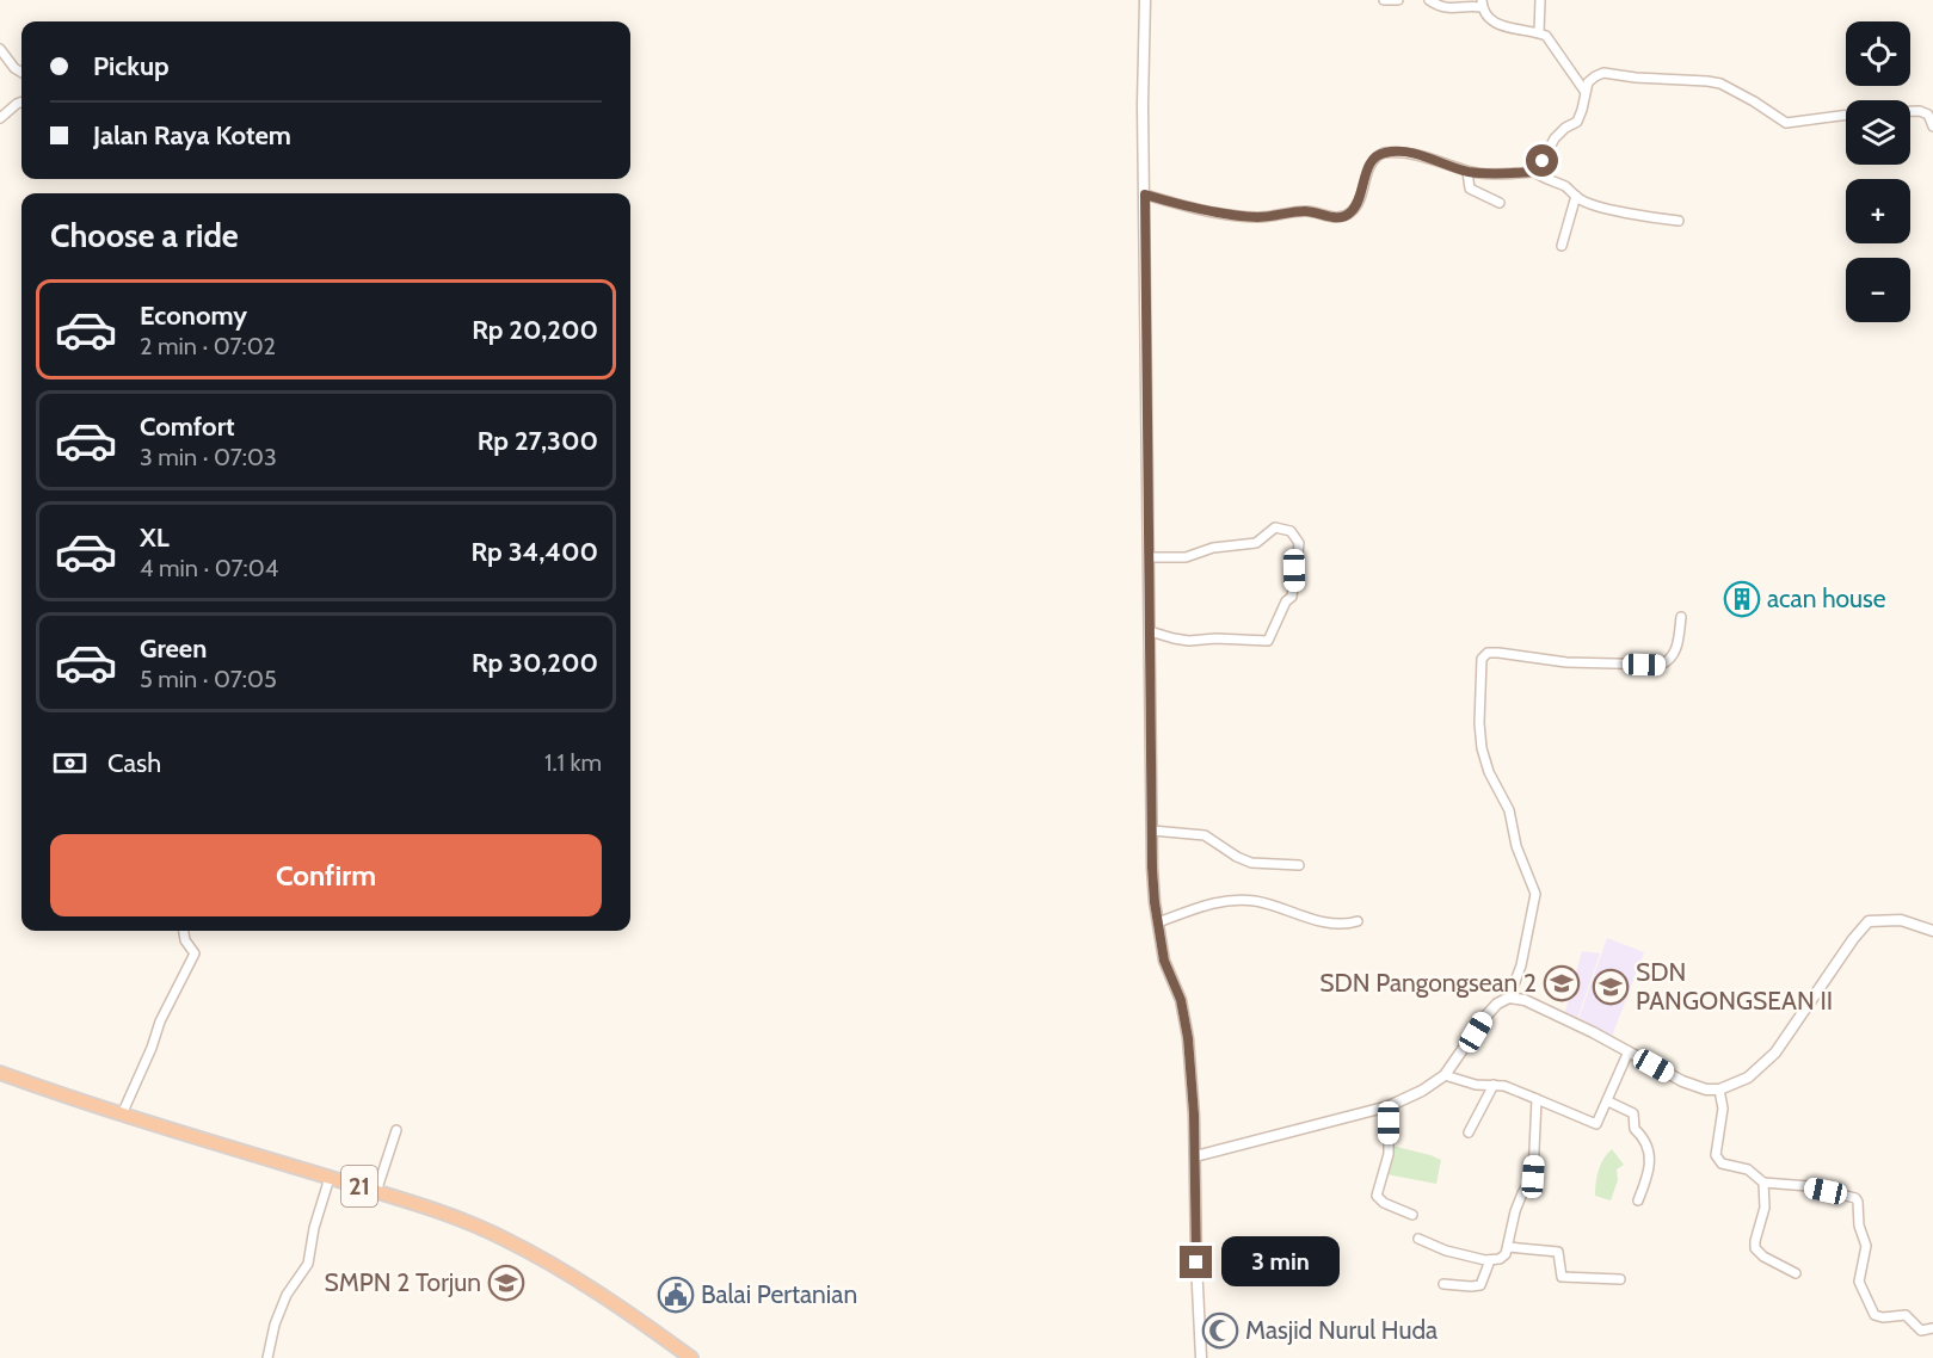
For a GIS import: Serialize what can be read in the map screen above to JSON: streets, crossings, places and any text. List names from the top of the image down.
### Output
{
  "streets": {
    "highway": ["21"]
  },
  "places": {
    "building": ["acan house"],
    "school or university": ["SDN Pangongsean 2", "SDN PANGONGSEAN II", "SMPN 2 Torjun"],
    "public building": ["Balai Pertanian"],
    "mosque": ["Masjid Nurul Huda"]
  },
  "page": {
    "map_buttons": ["+", "−"],
    "banner": ["Pickup", "Jalan Raya Kotem"],
    "heading": "Choose a ride",
    "list": [
      {
        "name": "Economy",
        "note": "2 min · 07:02",
        "value": "Rp 20,200"
      },
      {
        "name": "Comfort",
        "note": "3 min · 07:03",
        "value": "Rp 27,300"
      },
      {
        "name": "XL",
        "note": "4 min · 07:04",
        "value": "Rp 34,400"
      },
      {
        "name": "Green",
        "note": "5 min · 07:05",
        "value": "Rp 30,200"
      }
    ],
    "pay": ["Cash", "1.1 km"],
    "buttons": "Confirm",
    "bubble": "3 min"
  }
}
